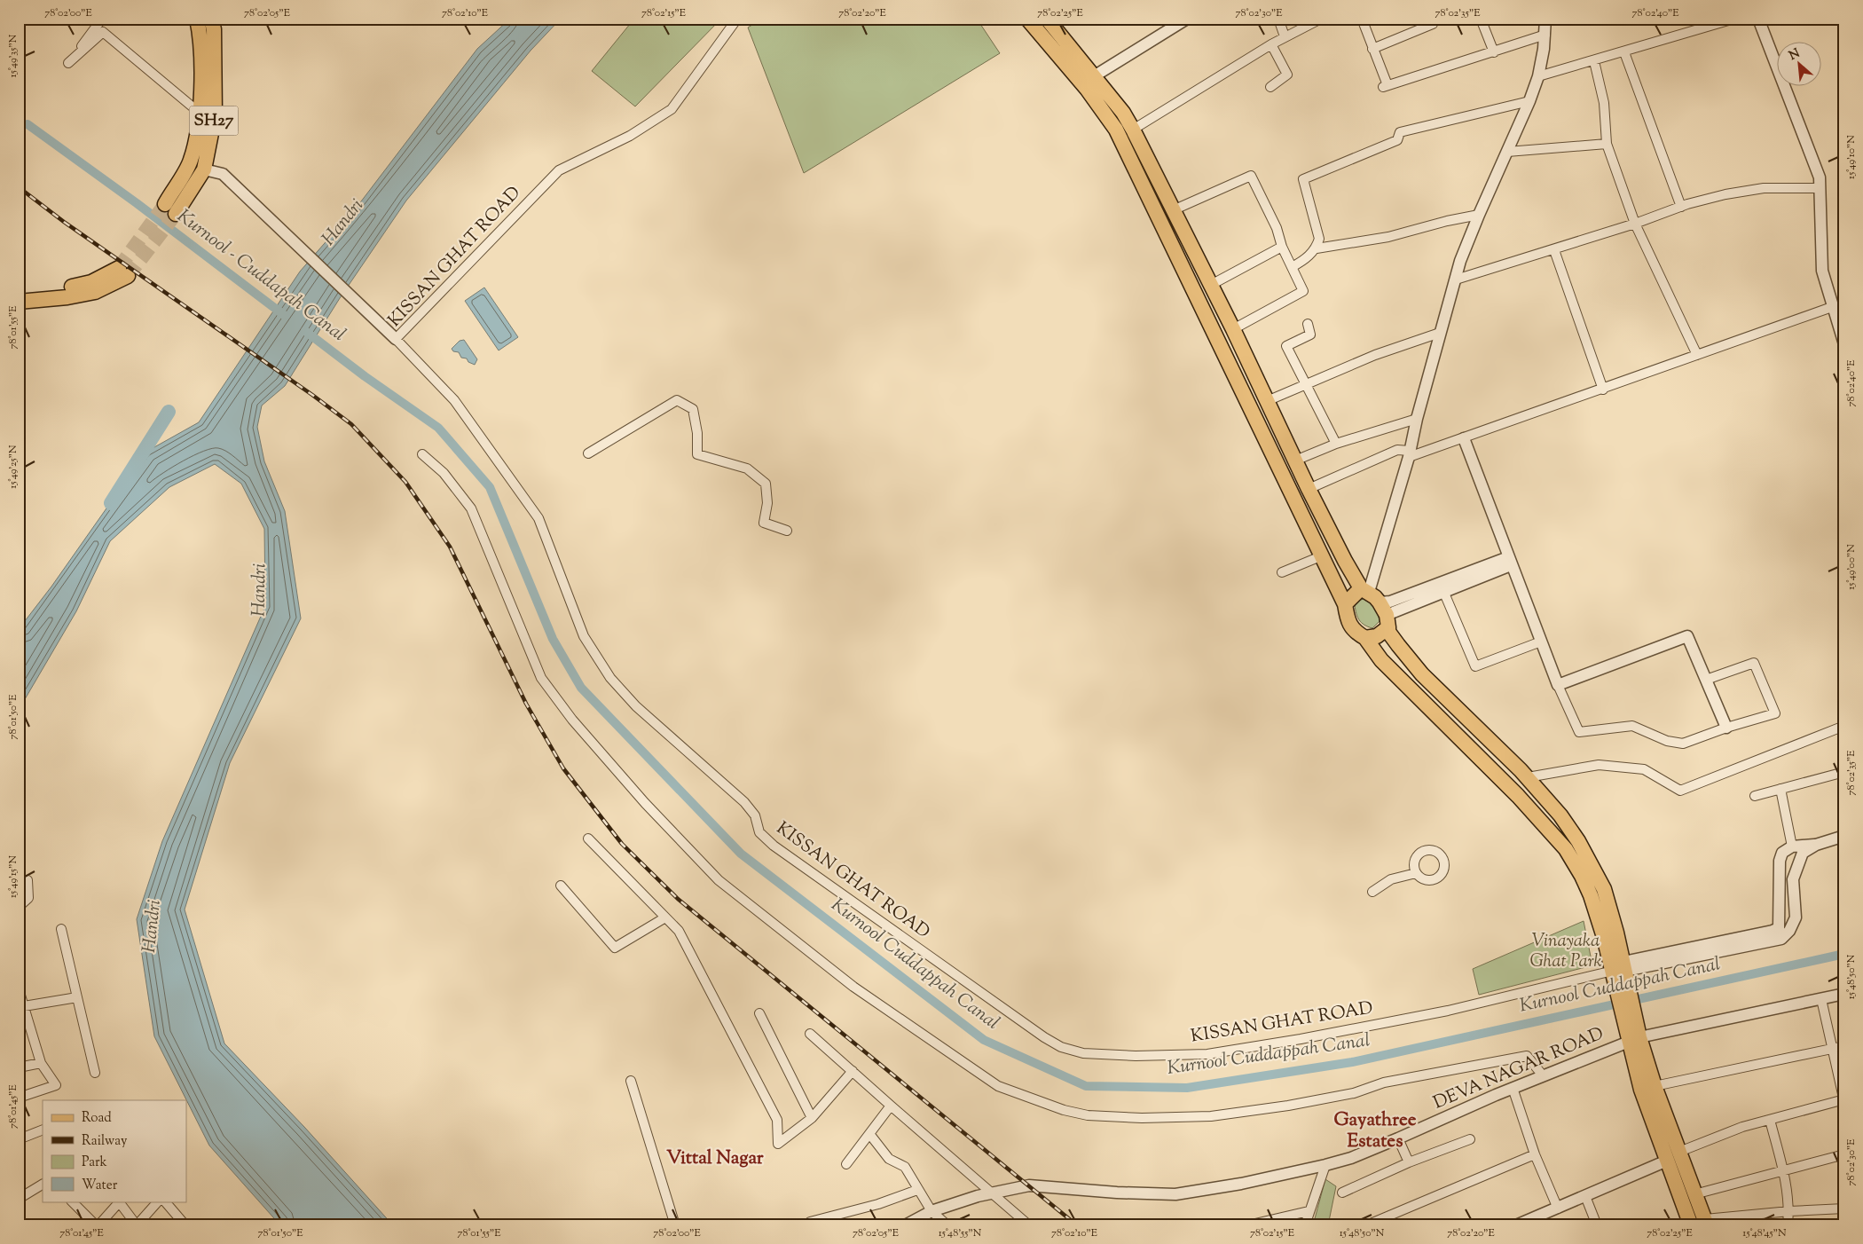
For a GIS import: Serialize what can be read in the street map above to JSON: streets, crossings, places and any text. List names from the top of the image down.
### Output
{
  "streets": {
    "main road": ["SH27"],
    "street": ["KISSAN GHAT ROAD", "DEVA NAGAR ROAD"]
  },
  "districts": ["Gayathree Estates", "Vittal Nagar"],
  "water": ["Handri", "Kurnool - Cuddapah Canal", "Kurnool Cuddappah Canal"],
  "parks": ["Vinayaka Ghat Park"],
  "legend": [
    "Road",
    "Railway",
    "Park",
    "Water"
  ],
  "north": "top left",
  "coordinates": [
    "78°02'00\"E",
    "78°02'05\"E",
    "78°02'10\"E",
    "78°02'15\"E",
    "78°02'20\"E",
    "78°02'25\"E",
    "78°02'30\"E",
    "78°02'35\"E",
    "78°02'40\"E",
    "15°49'35\"N",
    "15°49'10\"N",
    "78°01'55\"E",
    "15°49'25\"N",
    "15°49'00\"N",
    "78°01'50\"E",
    "15°49'15\"N",
    "15°48'50\"N",
    "78°01'45\"E",
    "15°48'55\"N",
    "15°48'45\"N"
  ]
}
